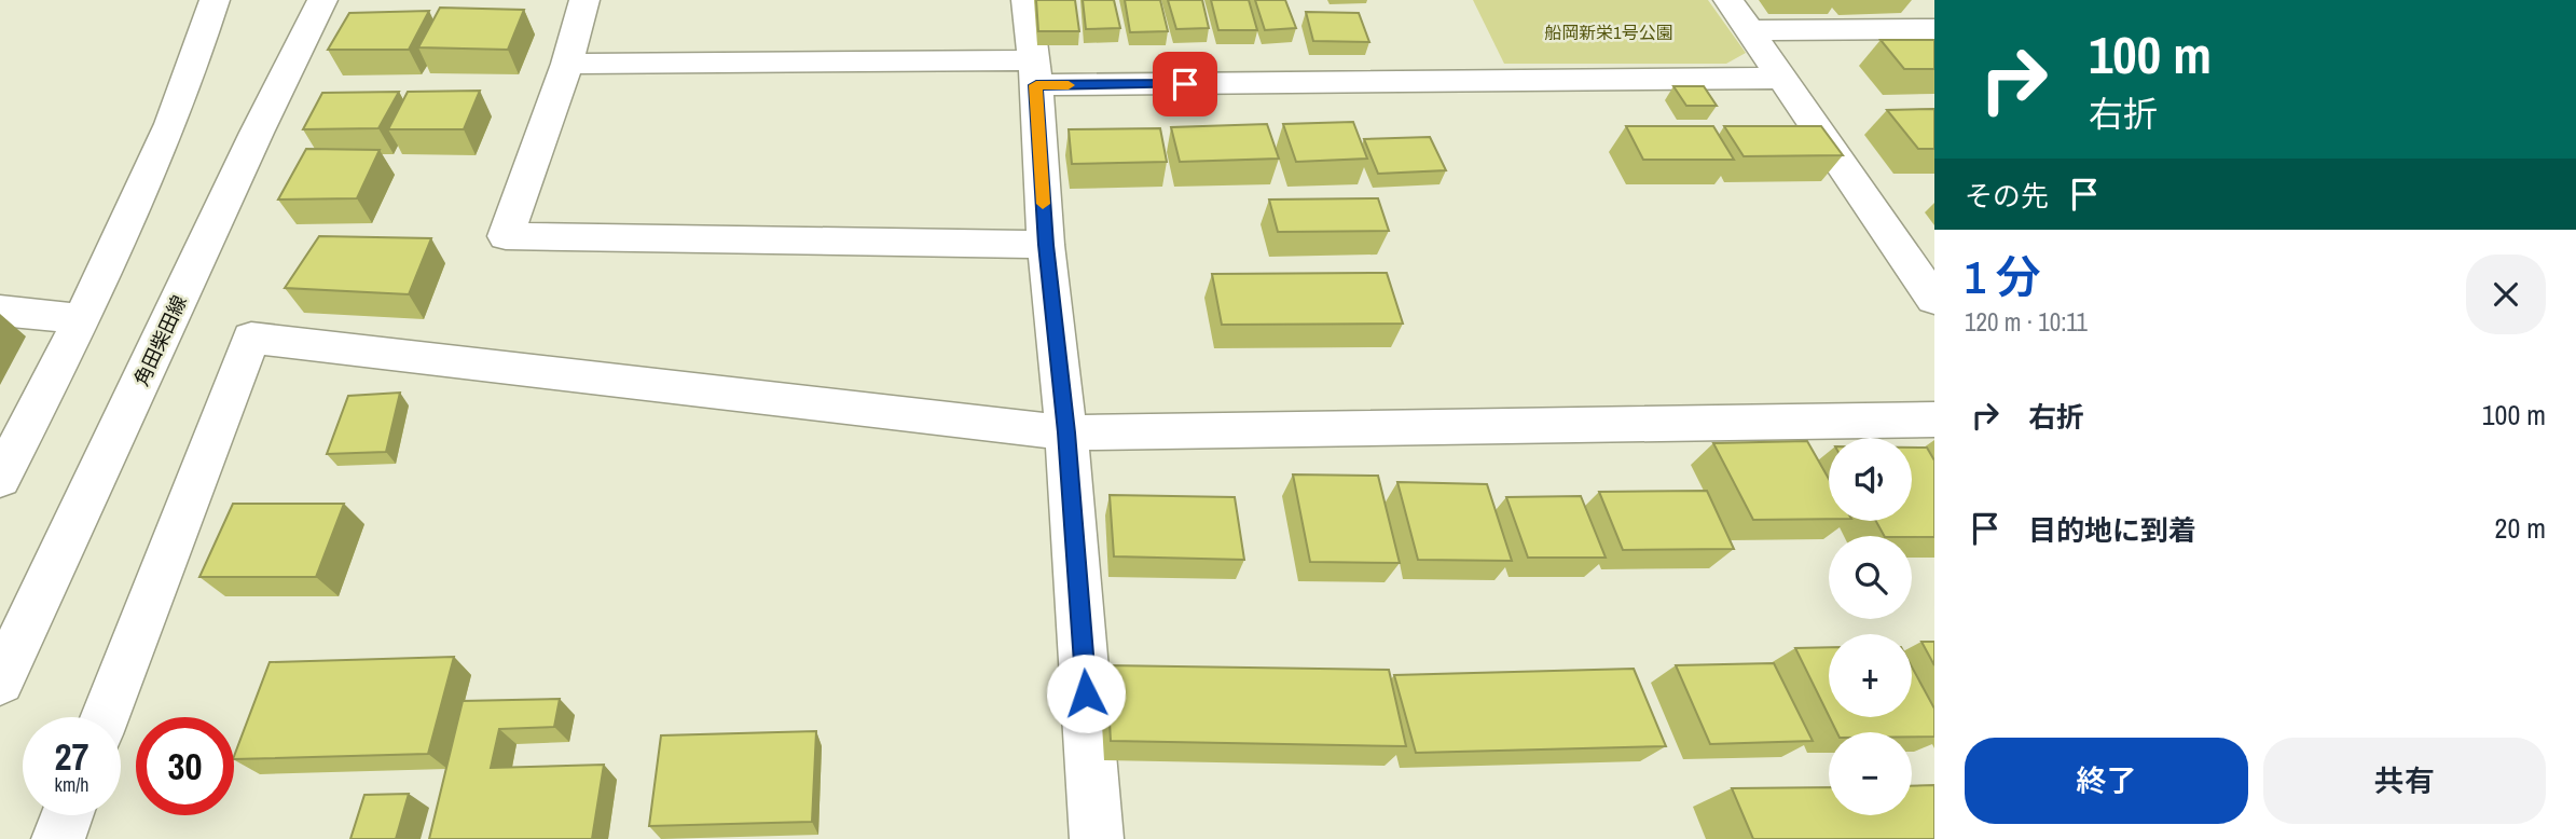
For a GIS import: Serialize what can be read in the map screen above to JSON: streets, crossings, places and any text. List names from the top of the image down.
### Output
{
  "streets": {
    "street": ["角田柴田線"]
  },
  "parks": ["船岡新栄1号公園"],
  "page": {
    "turn": ["100 m", "右折"],
    "then": "その先",
    "heading": ["1 分", "120 m · 10:11"],
    "list": [
      {
        "name": "右折",
        "value": "100 m"
      },
      {
        "name": "目的地に到着",
        "value": "20 m"
      }
    ],
    "map_buttons": ["+", "−"],
    "speed": "27 km/h",
    "limit": "30",
    "buttons": ["終了", "共有"]
  }
}
